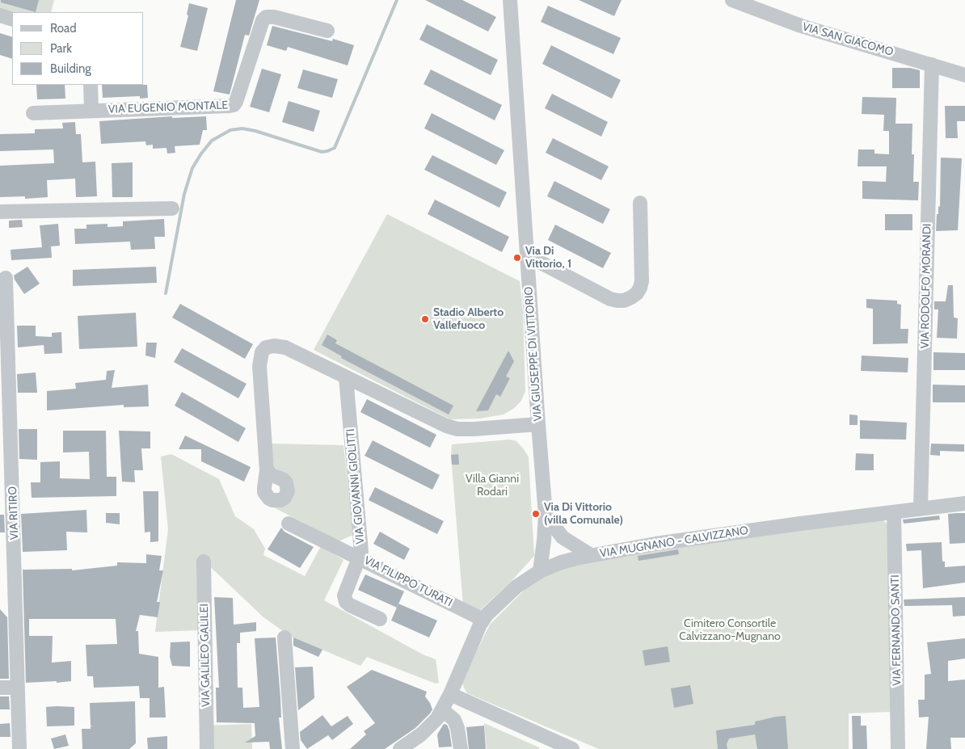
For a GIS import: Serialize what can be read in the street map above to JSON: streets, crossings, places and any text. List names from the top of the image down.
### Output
{
  "streets": {
    "street": [
      "VIA SAN GIACOMO",
      "VIA EUGENIO MONTALE",
      "VIA RODOLFO MORANDI",
      "VIA GIUSEPPE DI VITTORIO",
      "VIA GIOVANNI GIOLITTI",
      "VIA RITIRO",
      "VIA MUGNANO - CALVIZZANO",
      "VIA FILIPPO TURATI",
      "VIA FERNANDO SANTI",
      "VIA GALILEO GALILEI"
    ]
  },
  "crossings": [
    ["VIA SAN GIACOMO", "VIA RODOLFO MORANDI"],
    ["VIA RODOLFO MORANDI", "VIA MUGNANO - CALVIZZANO"],
    ["VIA GIUSEPPE DI VITTORIO", "VIA MUGNANO - CALVIZZANO"],
    ["VIA GIOVANNI GIOLITTI", "VIA FILIPPO TURATI"],
    ["VIA MUGNANO - CALVIZZANO", "VIA FILIPPO TURATI"],
    ["VIA MUGNANO - CALVIZZANO", "VIA FERNANDO SANTI"]
  ],
  "parks": ["Villa Gianni Rodari", "Cimitero Consortile Calvizzano-Mugnano"],
  "places": ["Via Di Vittorio, 1", "Stadio Alberto Vallefuoco", "Via Di Vittorio (villa Comunale)"],
  "legend": ["Road", "Park", "Building"]
}
